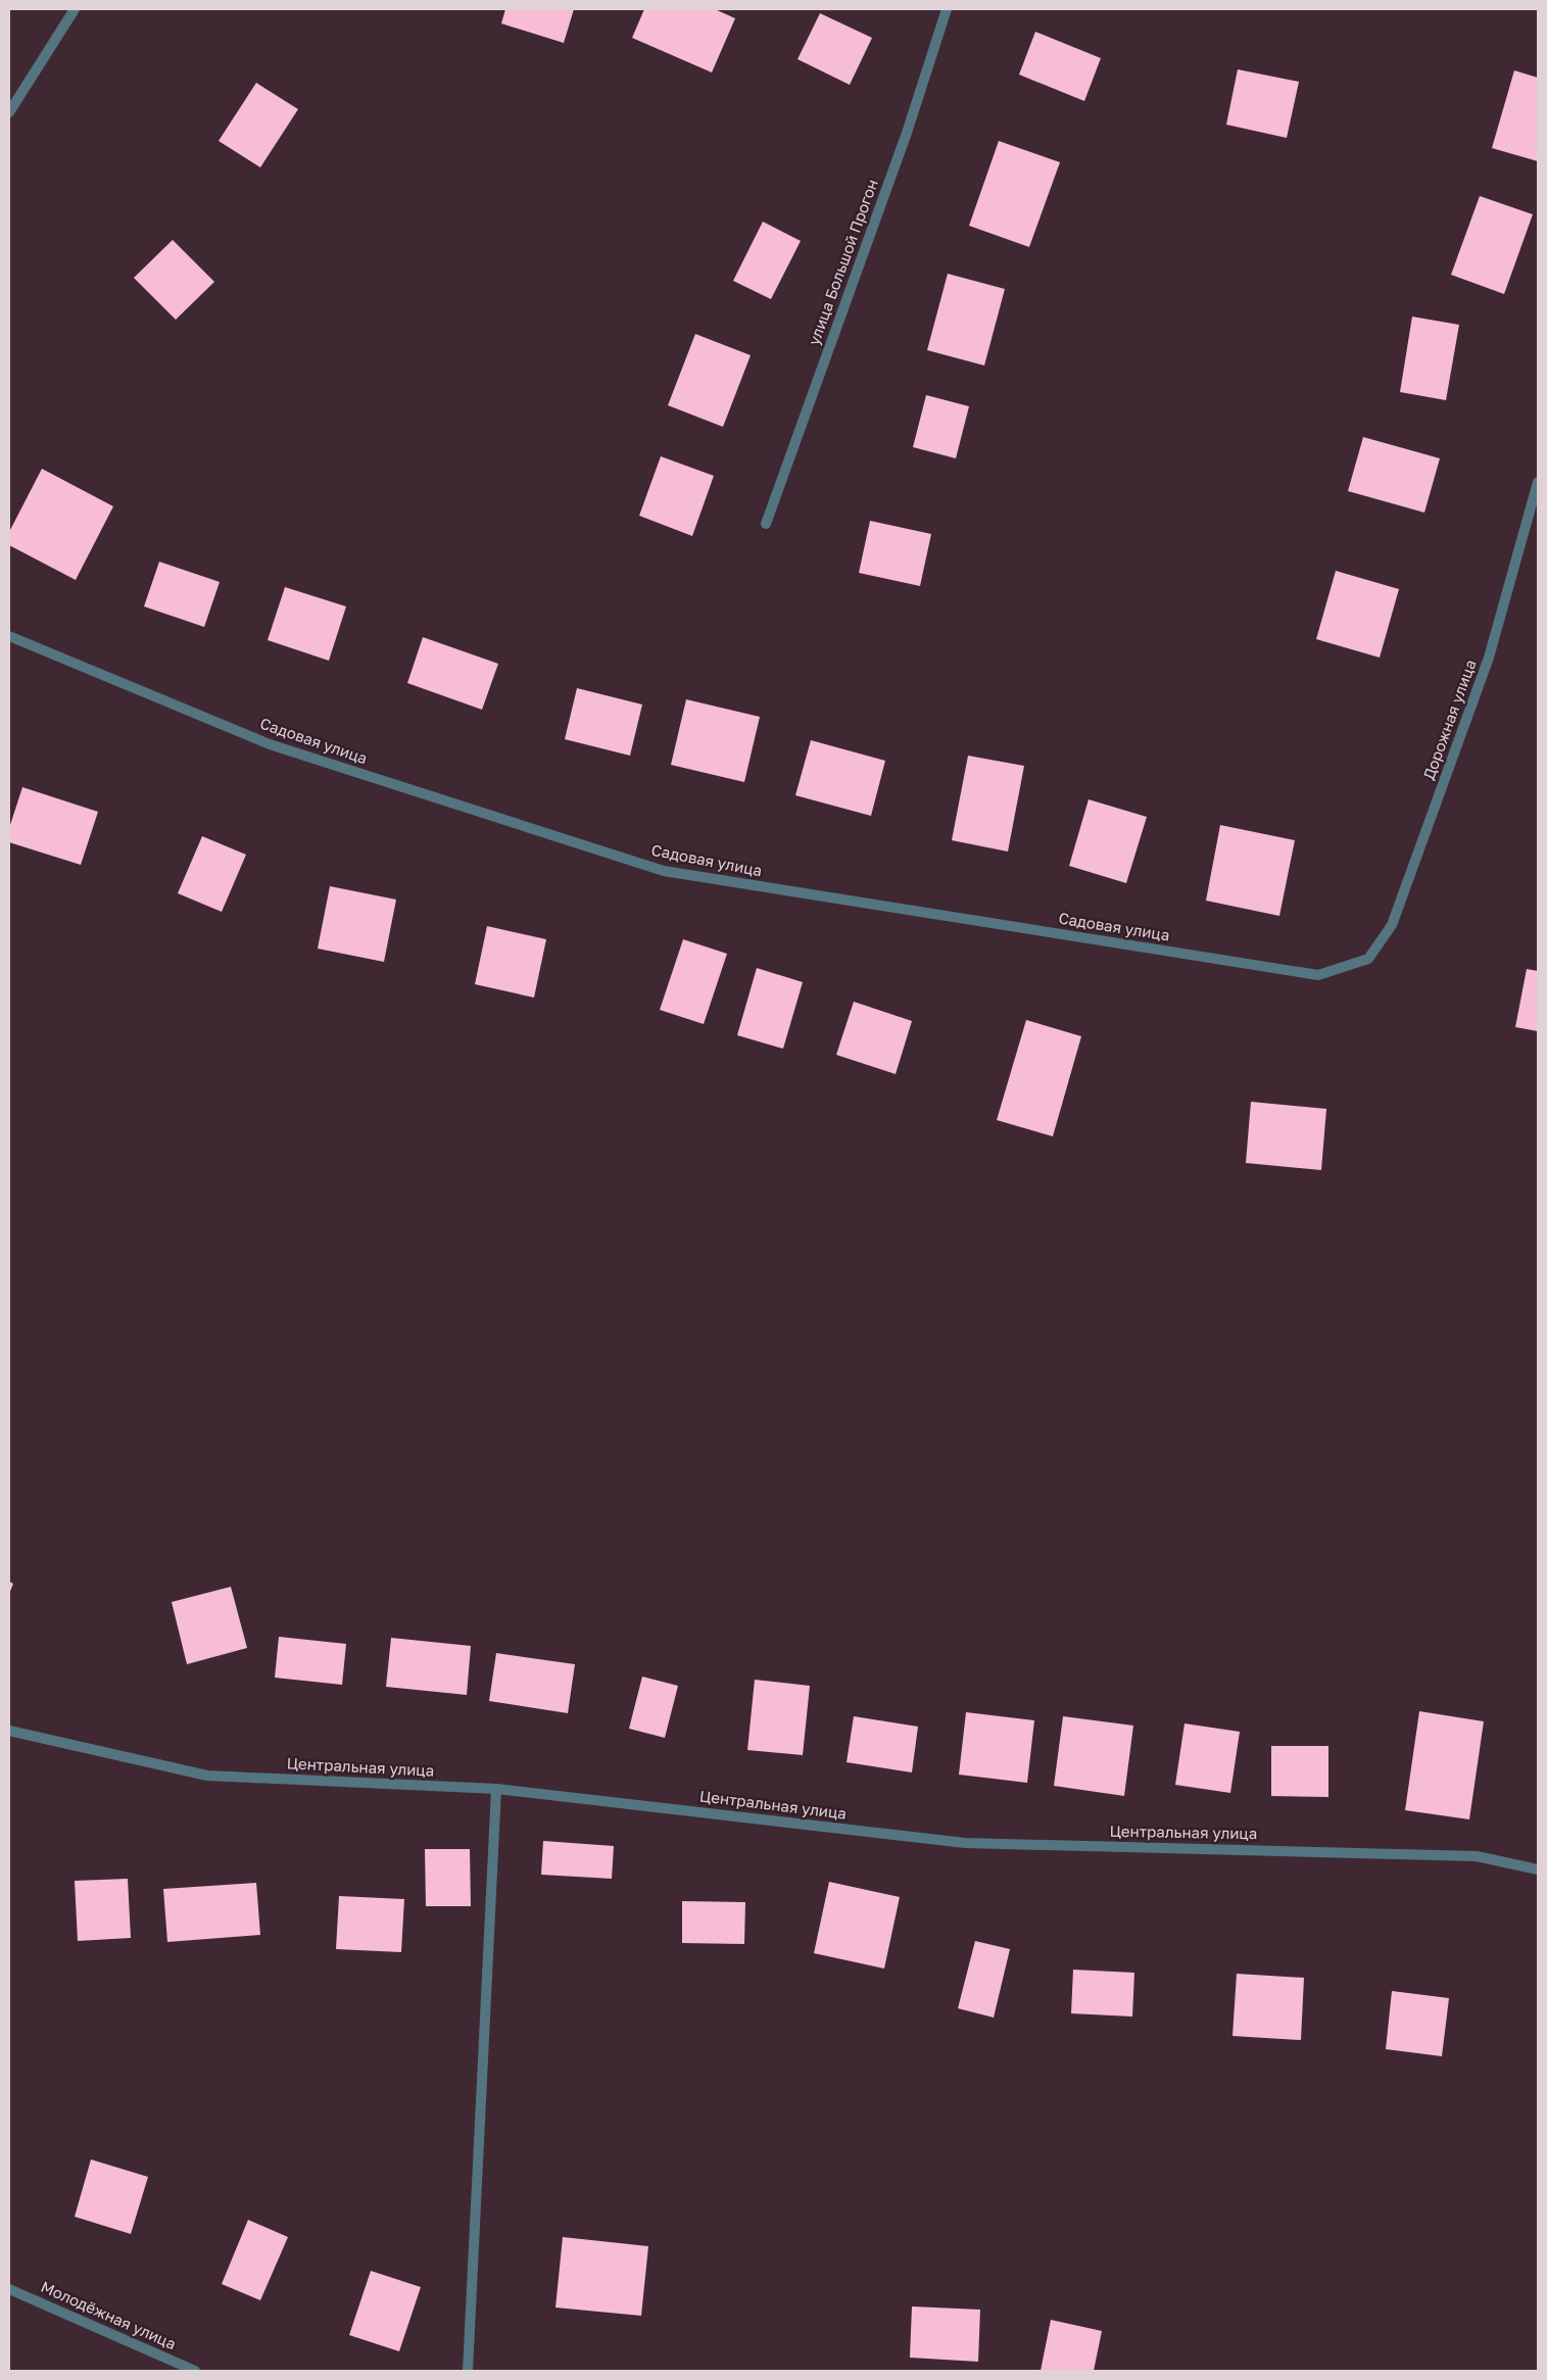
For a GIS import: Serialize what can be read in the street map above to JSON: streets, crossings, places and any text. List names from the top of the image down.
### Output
{
  "streets": {
    "street": [
      "улица Большой Прогон",
      "Дорожная улица",
      "Садовая улица",
      "Центральная улица",
      "Молодёжная улица"
    ]
  },
  "crossings": [
    ["Дорожная улица", "Садовая улица"]
  ]
}
